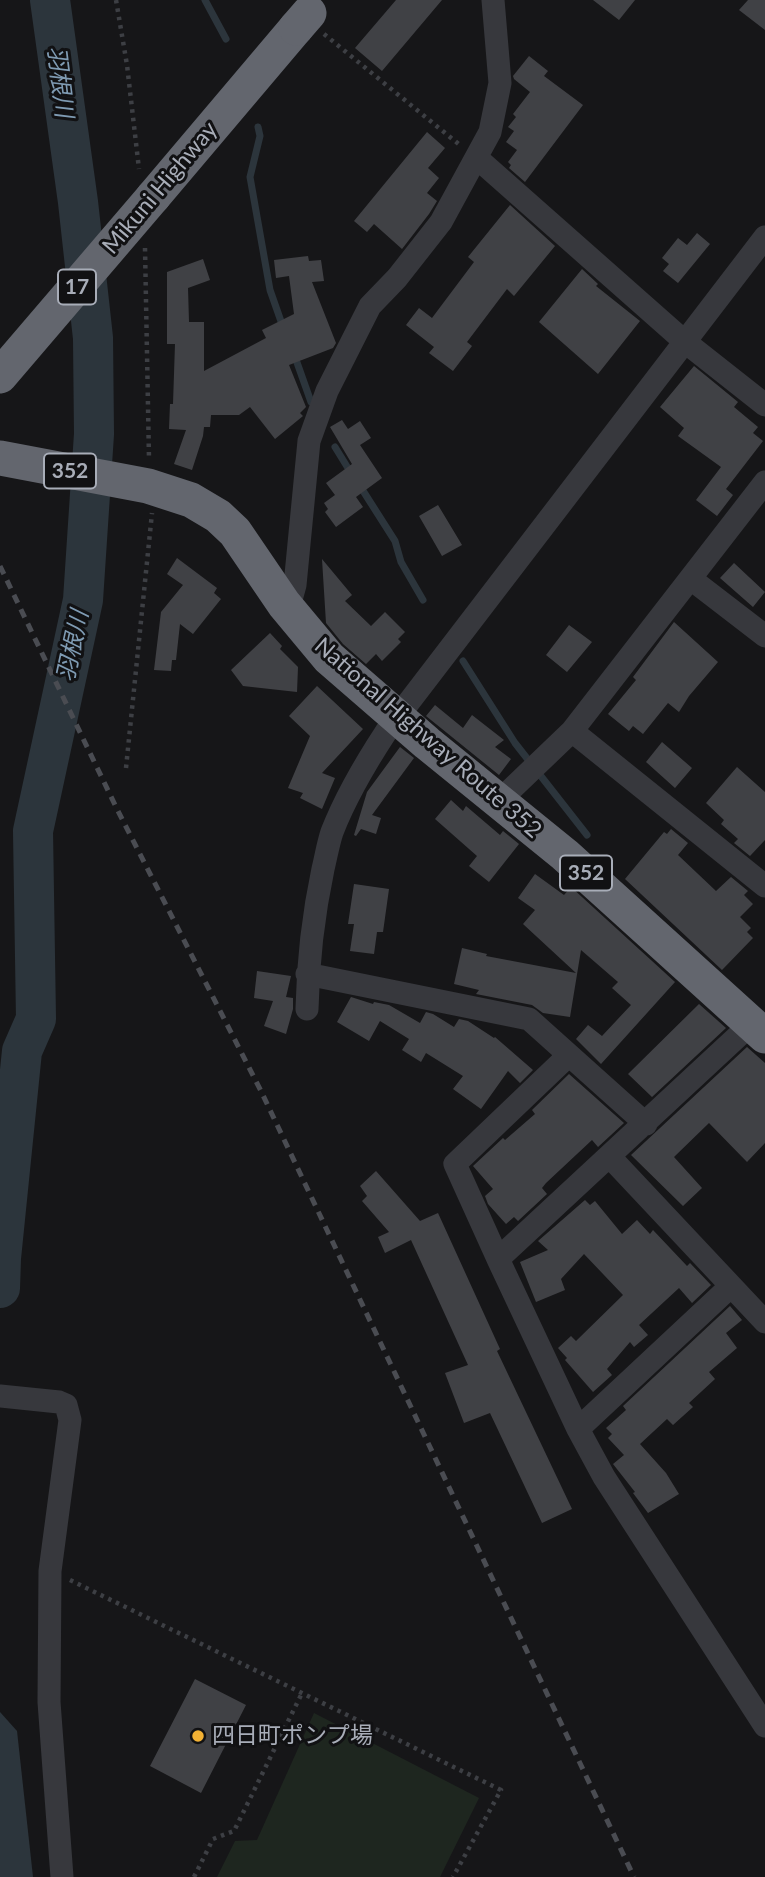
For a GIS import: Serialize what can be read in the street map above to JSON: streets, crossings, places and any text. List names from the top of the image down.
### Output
{
  "streets": {
    "highway": [
      "Mikuni Highway",
      "17",
      "352",
      "National Highway Route 352"
    ]
  },
  "water": ["羽根川"],
  "places": ["四日町ポンプ場"]
}
